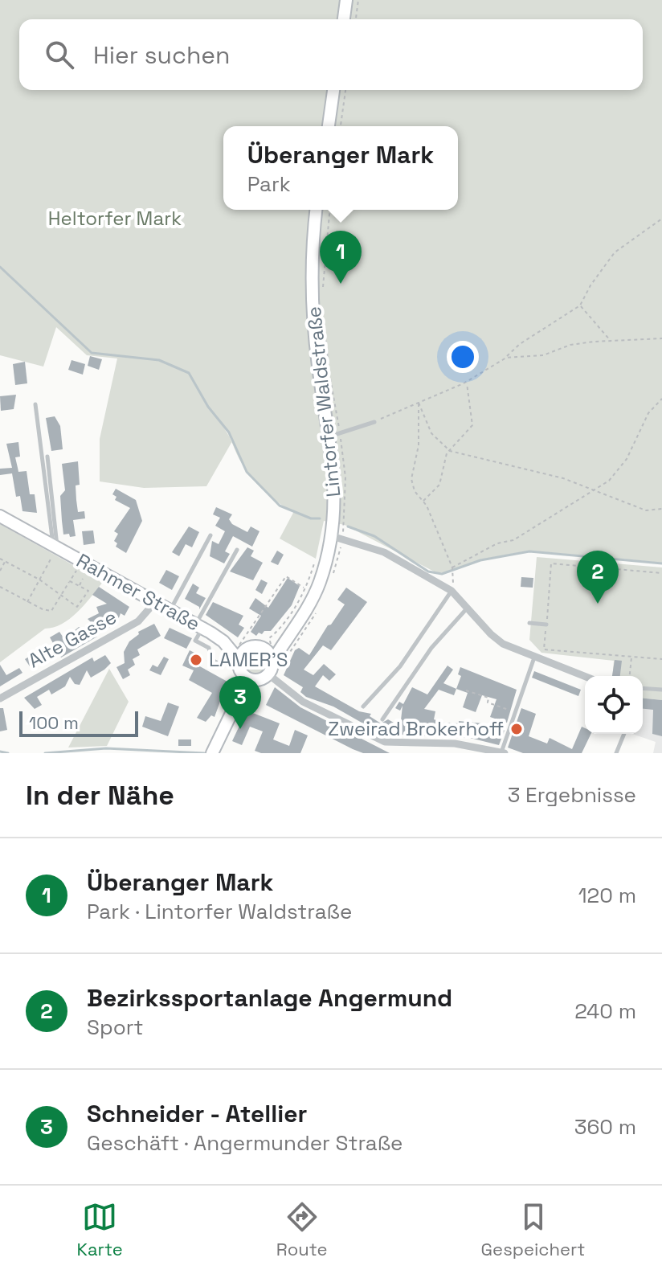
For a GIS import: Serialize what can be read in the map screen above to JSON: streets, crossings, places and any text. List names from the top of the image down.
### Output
{
  "streets": {
    "main road": ["Lintorfer Waldstraße", "Rahmer Straße"],
    "street": ["Alte Gasse"]
  },
  "crossings": [
    ["Lintorfer Waldstraße", "Rahmer Straße"],
    ["Rahmer Straße", "Alte Gasse"]
  ],
  "parks": ["Heltorfer Mark"],
  "places": ["LAMER'S", "Zweirad Brokerhoff"],
  "scale_bar": "100 m",
  "page": {
    "search": "Hier suchen",
    "popup": ["Überanger Mark", "Park"],
    "pins": ["1", "2", "3"],
    "scale": "100 m",
    "heading": ["In der Nähe", "3 Ergebnisse"],
    "list": [
      {
        "mark": "1",
        "name": "Überanger Mark",
        "note": "Park · Lintorfer Waldstraße",
        "value": "120 m"
      },
      {
        "mark": "2",
        "name": "Bezirkssportanlage Angermund",
        "note": "Sport",
        "value": "240 m"
      },
      {
        "mark": "3",
        "name": "Schneider - Atellier",
        "note": "Geschäft · Angermunder Straße",
        "value": "360 m"
      }
    ],
    "nav": ["Karte", "Route", "Gespeichert"]
  }
}
